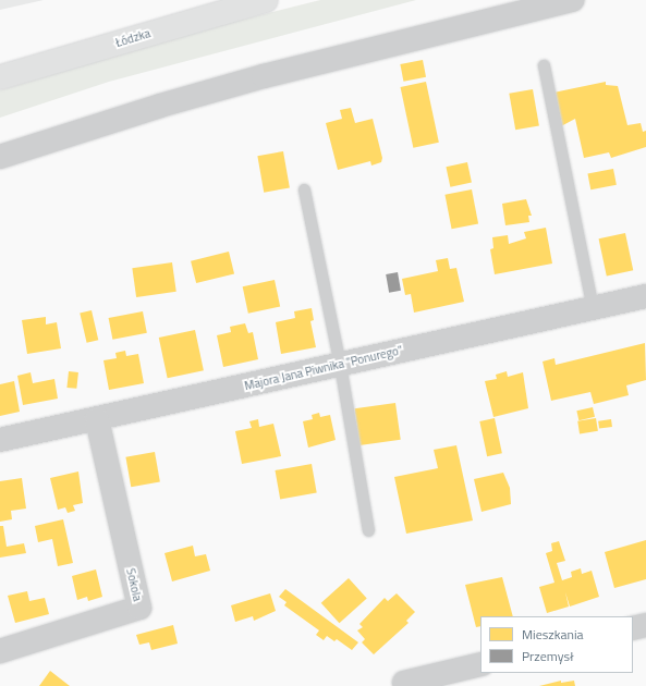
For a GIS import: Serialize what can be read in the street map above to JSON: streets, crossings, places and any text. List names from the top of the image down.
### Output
{
  "streets": {
    "main road": ["Łódzka"],
    "street": ["Majora Jana Piwnika \"Ponurego\"", "Sokola"]
  },
  "crossings": [
    ["Majora Jana Piwnika \"Ponurego\"", "Sokola"]
  ],
  "legend": ["Mieszkania", "Przemysł"]
}
